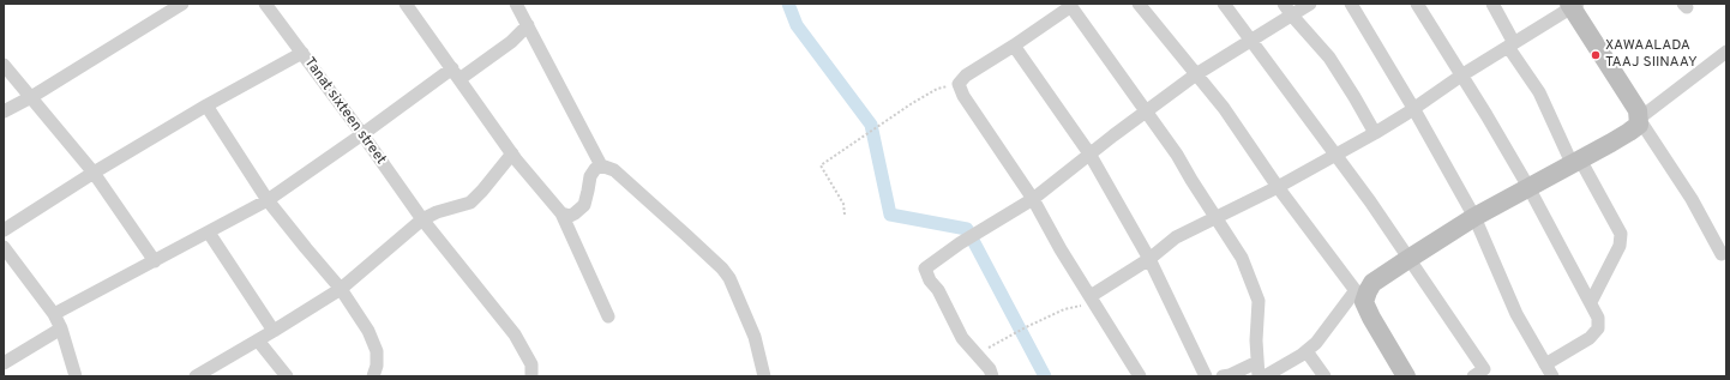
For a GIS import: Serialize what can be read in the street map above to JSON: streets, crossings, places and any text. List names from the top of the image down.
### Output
{
  "streets": {
    "street": ["Tanat sixteen street"]
  },
  "places": ["XAWAALADA TAAJ SIINAAY"]
}
